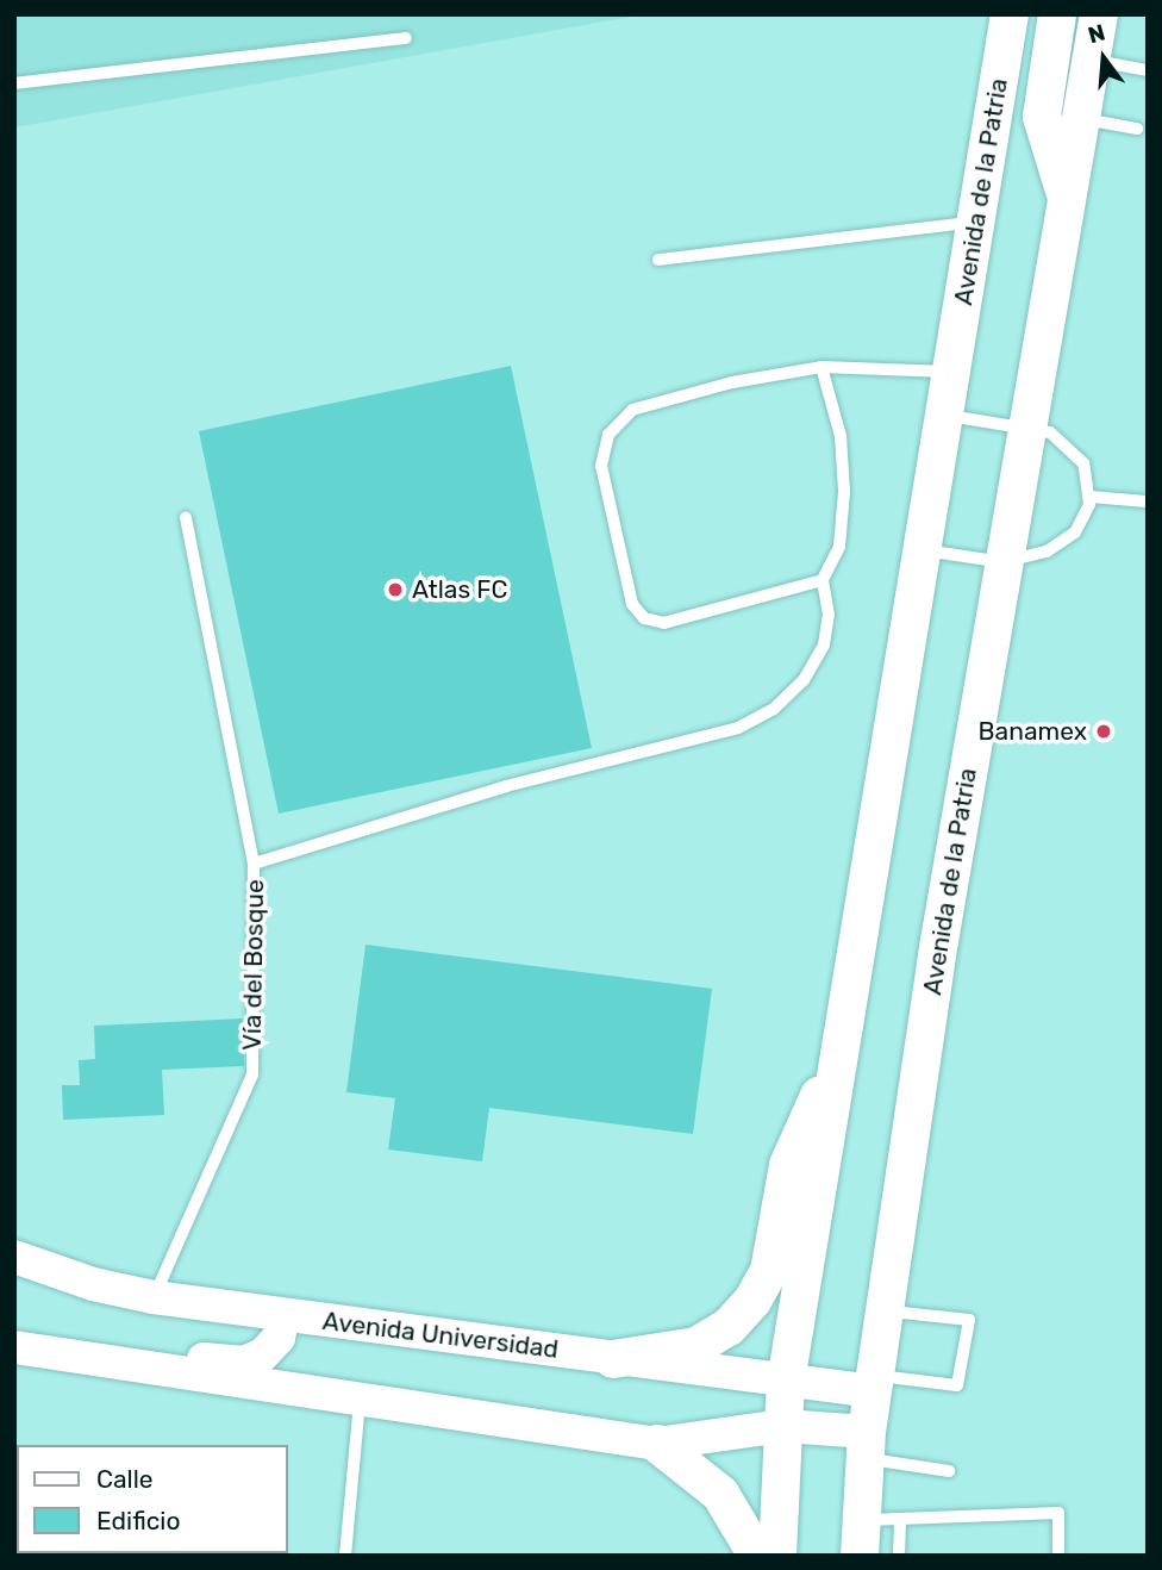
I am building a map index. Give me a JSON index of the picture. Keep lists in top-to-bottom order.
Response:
{
  "streets": {
    "main road": ["Avenida de la Patria", "Avenida Universidad"],
    "lane": ["Vía del Bosque"]
  },
  "crossings": [
    ["Avenida de la Patria", "Avenida Universidad"],
    ["Vía del Bosque", "Avenida Universidad"]
  ],
  "places": ["Atlas FC", "Banamex"],
  "legend": ["Calle", "Edificio"],
  "north": "top"
}
